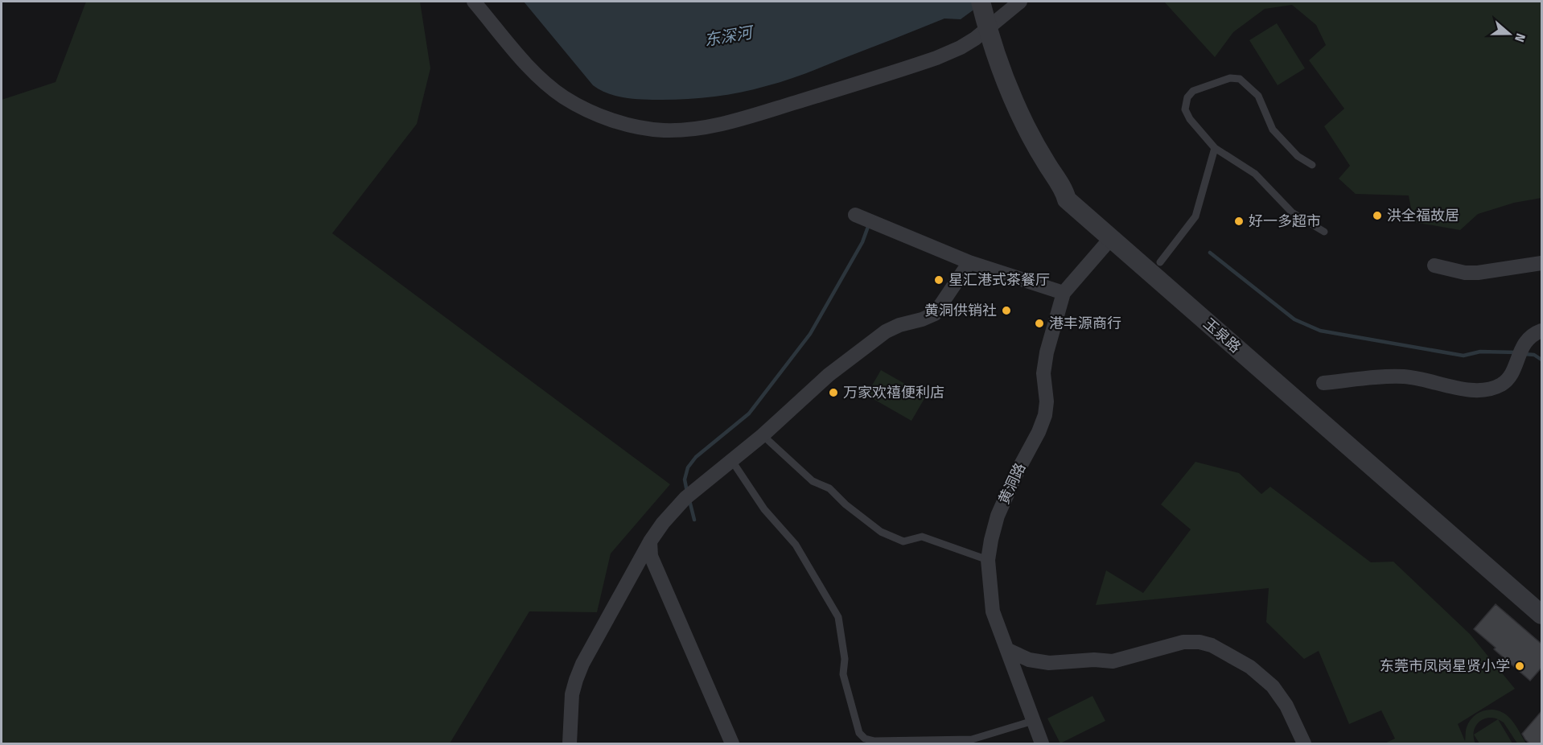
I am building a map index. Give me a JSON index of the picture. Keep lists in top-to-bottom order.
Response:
{
  "streets": {
    "street": ["玉泉路", "黄洞路"]
  },
  "crossings": [
    ["玉泉路", "黄洞路"]
  ],
  "water": ["东深河"],
  "places": [
    "洪全福故居",
    "好一多超市",
    "星汇港式茶餐厅",
    "黄洞供销社",
    "港丰源商行",
    "万家欢禧便利店",
    "东莞市凤岗星贤小学"
  ],
  "north": "right"
}
